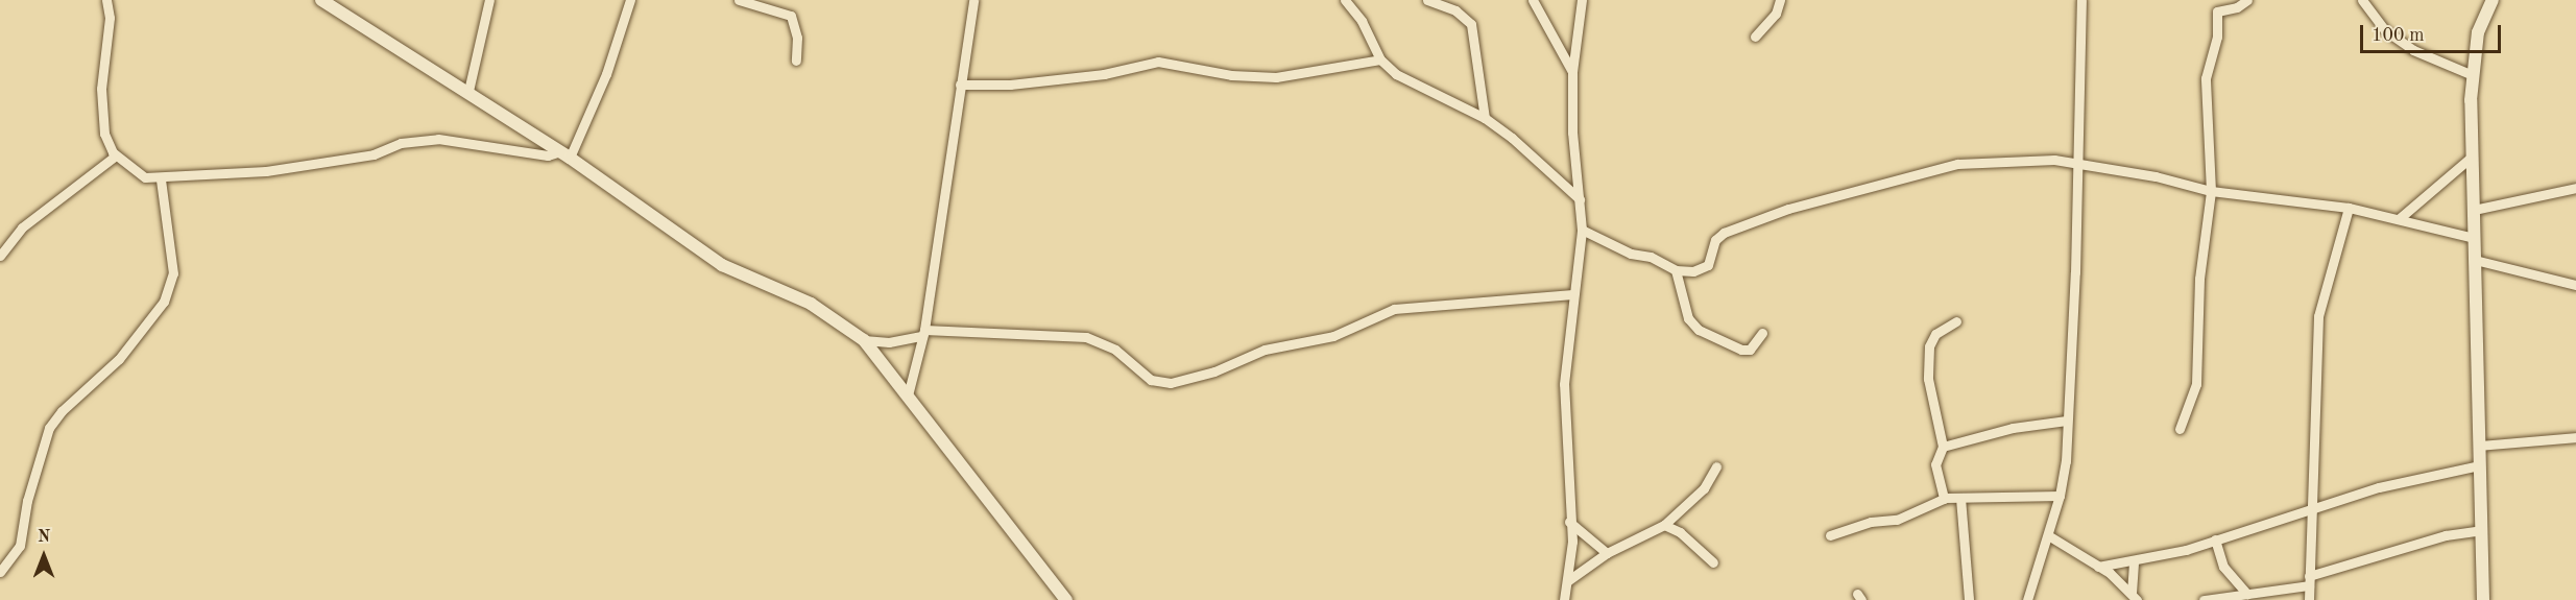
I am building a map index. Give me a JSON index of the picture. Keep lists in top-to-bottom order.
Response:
{
  "scale_bar": "100 m",
  "north": "top"
}
